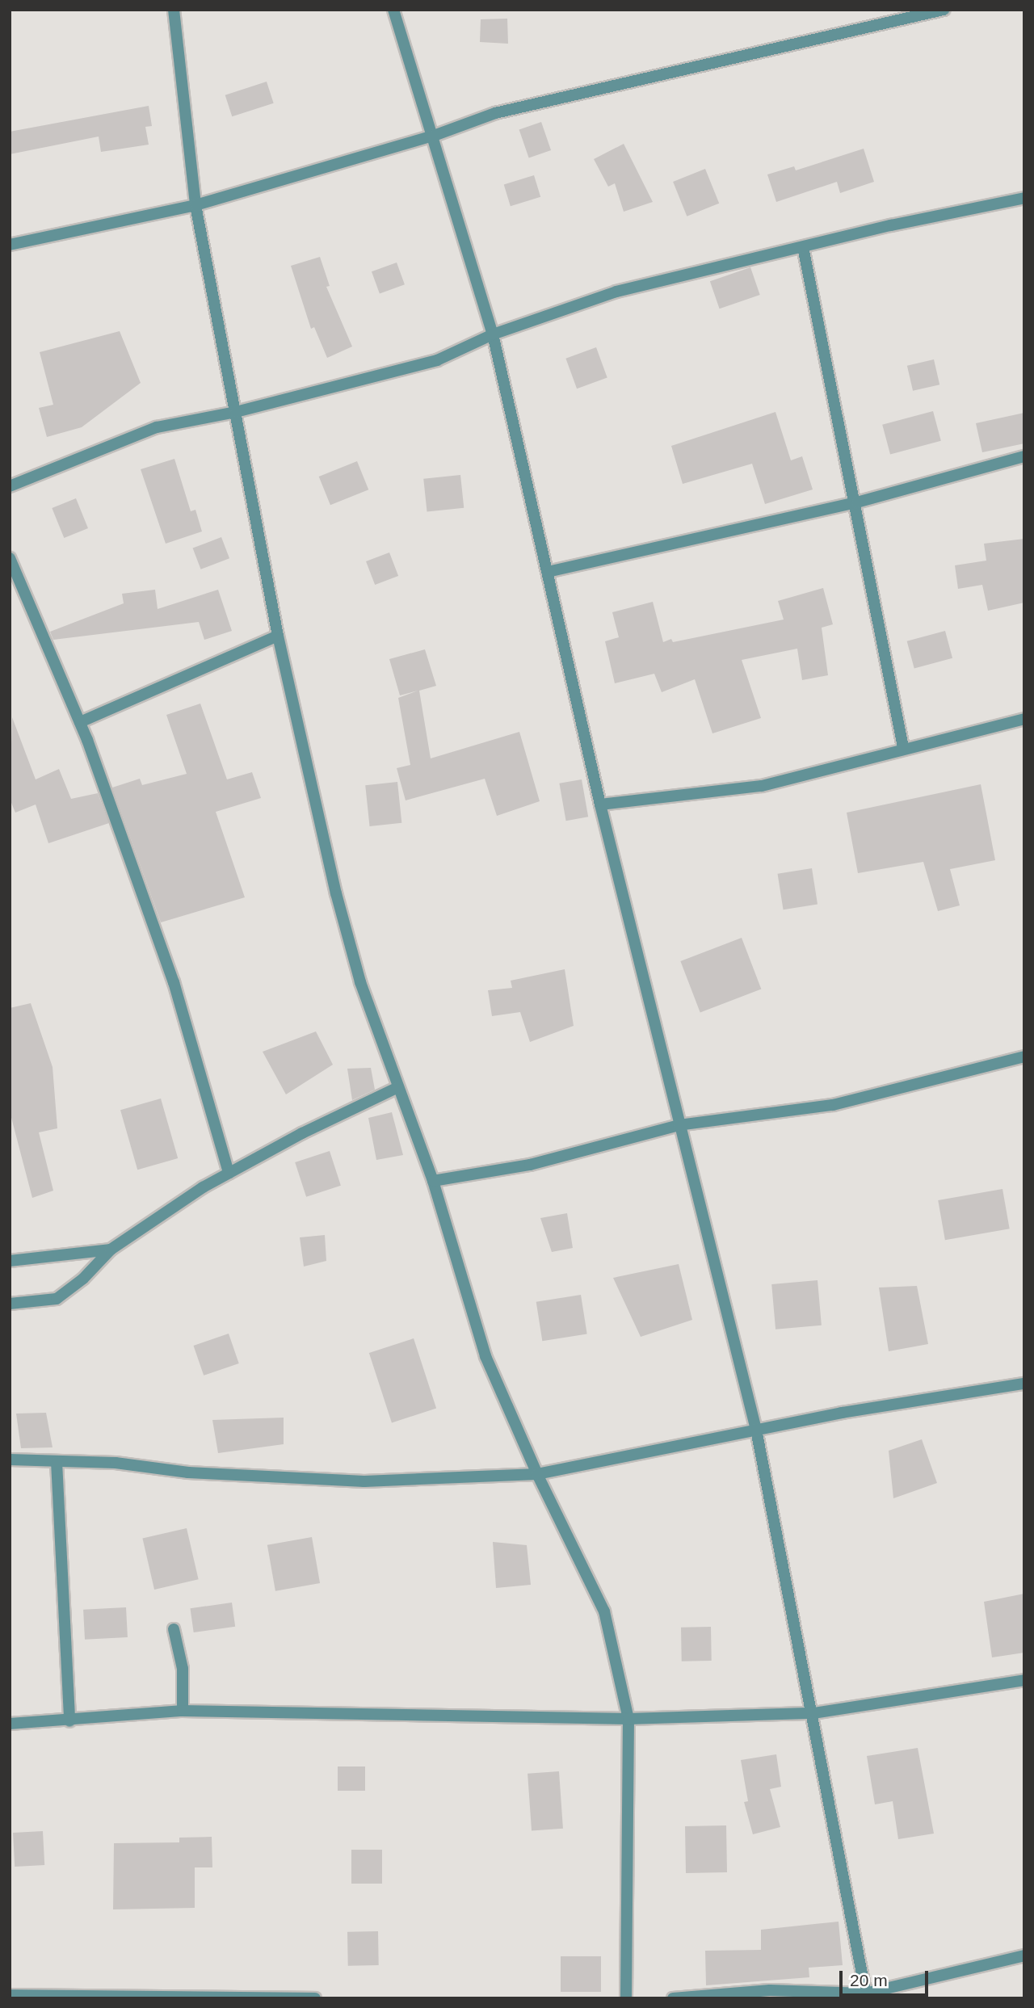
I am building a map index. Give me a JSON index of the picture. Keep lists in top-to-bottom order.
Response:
{
  "scale_bar": "20 m"
}
